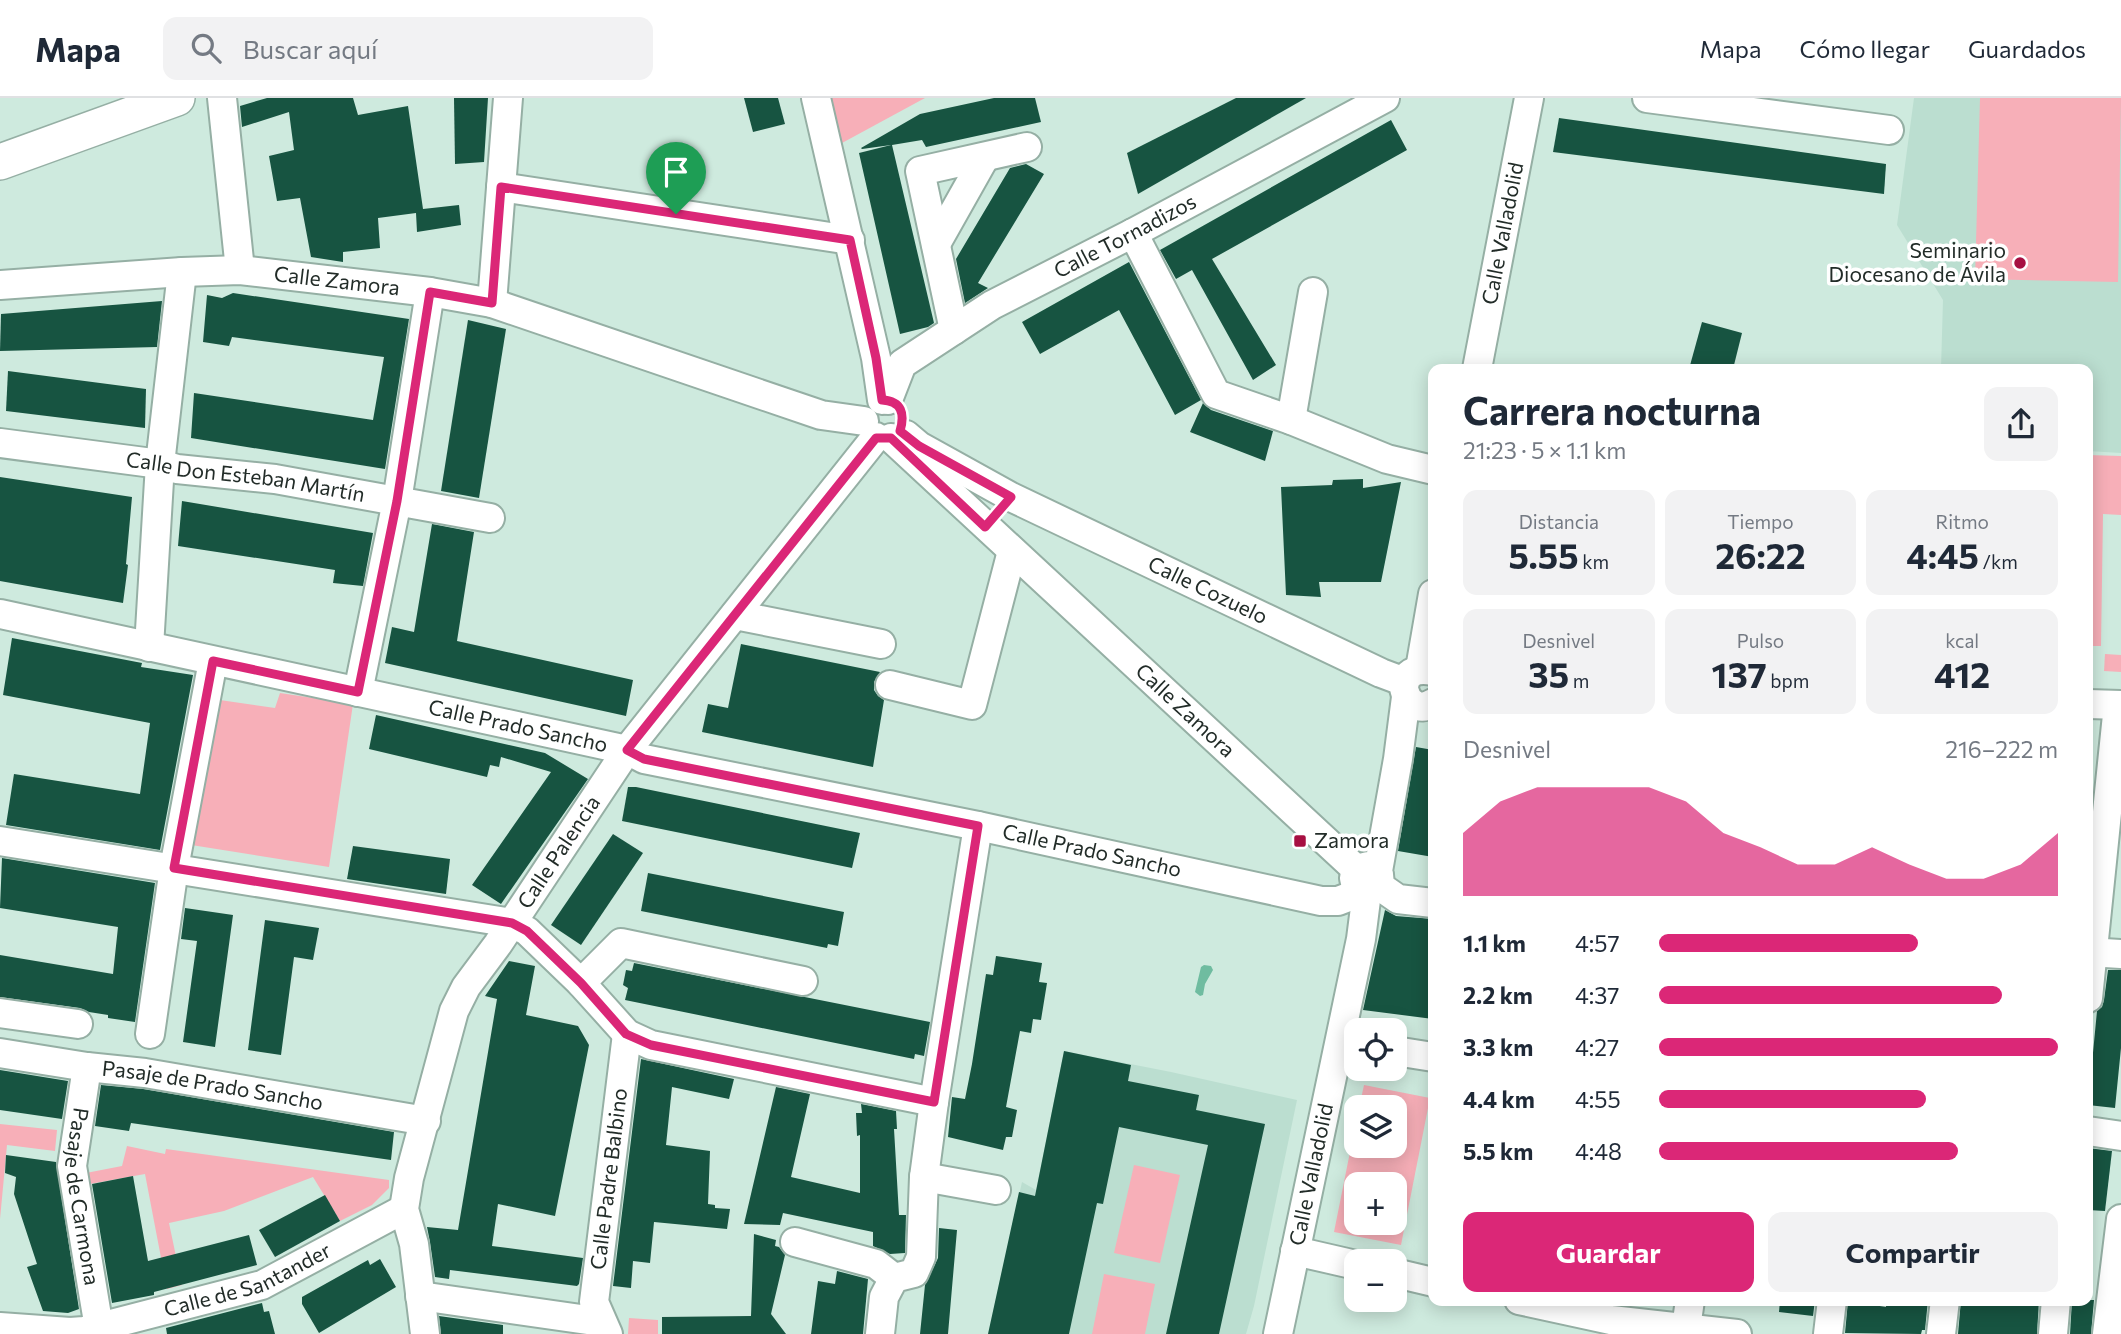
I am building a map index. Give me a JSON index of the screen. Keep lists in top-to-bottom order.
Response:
{
  "streets": {
    "street": [
      "Calle Valladolid",
      "Calle Tornadizos",
      "Calle Zamora",
      "Calle Don Esteban Martín",
      "Calle Cozuelo",
      "Calle Prado Sancho",
      "Calle Palencia",
      "Pasaje de Prado Sancho",
      "Calle Padre Balbino",
      "Pasaje de Carmona",
      "Calle de Santander"
    ]
  },
  "crossings": [
    ["Calle Valladolid", "Calle Zamora"],
    ["Calle Valladolid", "Calle Cozuelo"],
    ["Calle Valladolid", "Calle Prado Sancho"],
    ["Calle Tornadizos", "Calle Zamora"],
    ["Calle Tornadizos", "Calle Cozuelo"],
    ["Calle Tornadizos", "Calle Palencia"],
    ["Calle Zamora", "Calle Cozuelo"],
    ["Calle Zamora", "Calle Prado Sancho"],
    ["Calle Zamora", "Calle Palencia"],
    ["Calle Cozuelo", "Calle Palencia"],
    ["Calle Prado Sancho", "Calle Palencia"],
    ["Calle Palencia", "Pasaje de Prado Sancho"],
    ["Calle Palencia", "Calle de Santander"],
    ["Pasaje de Prado Sancho", "Pasaje de Carmona"],
    ["Pasaje de Carmona", "Calle de Santander"]
  ],
  "places": {
    "other": ["Seminario Diocesano de Ávila"],
    "transit": ["Zamora"]
  },
  "page": {
    "header": "Mapa",
    "search": "Buscar aquí",
    "nav": ["Mapa", "Cómo llegar", "Guardados"],
    "heading": ["Carrera nocturna", "21:23 · 5 × 1.1 km"],
    "stats": [
      ["Distancia", "5.55 km"],
      ["Tiempo", "26:22"],
      ["Ritmo", "4:45 /km"],
      ["Desnivel", "35 m"],
      ["Pulso", "137 bpm"],
      ["kcal", "412"]
    ],
    "chart": ["Desnivel", "216–222 m"],
    "list": [
      {
        "name": "1.1 km",
        "note": "4:57"
      },
      {
        "name": "2.2 km",
        "note": "4:37"
      },
      {
        "name": "3.3 km",
        "note": "4:27"
      },
      {
        "name": "4.4 km",
        "note": "4:55"
      },
      {
        "name": "5.5 km",
        "note": "4:48"
      }
    ],
    "map_buttons": ["+", "−"],
    "buttons": ["Guardar", "Compartir"]
  }
}
